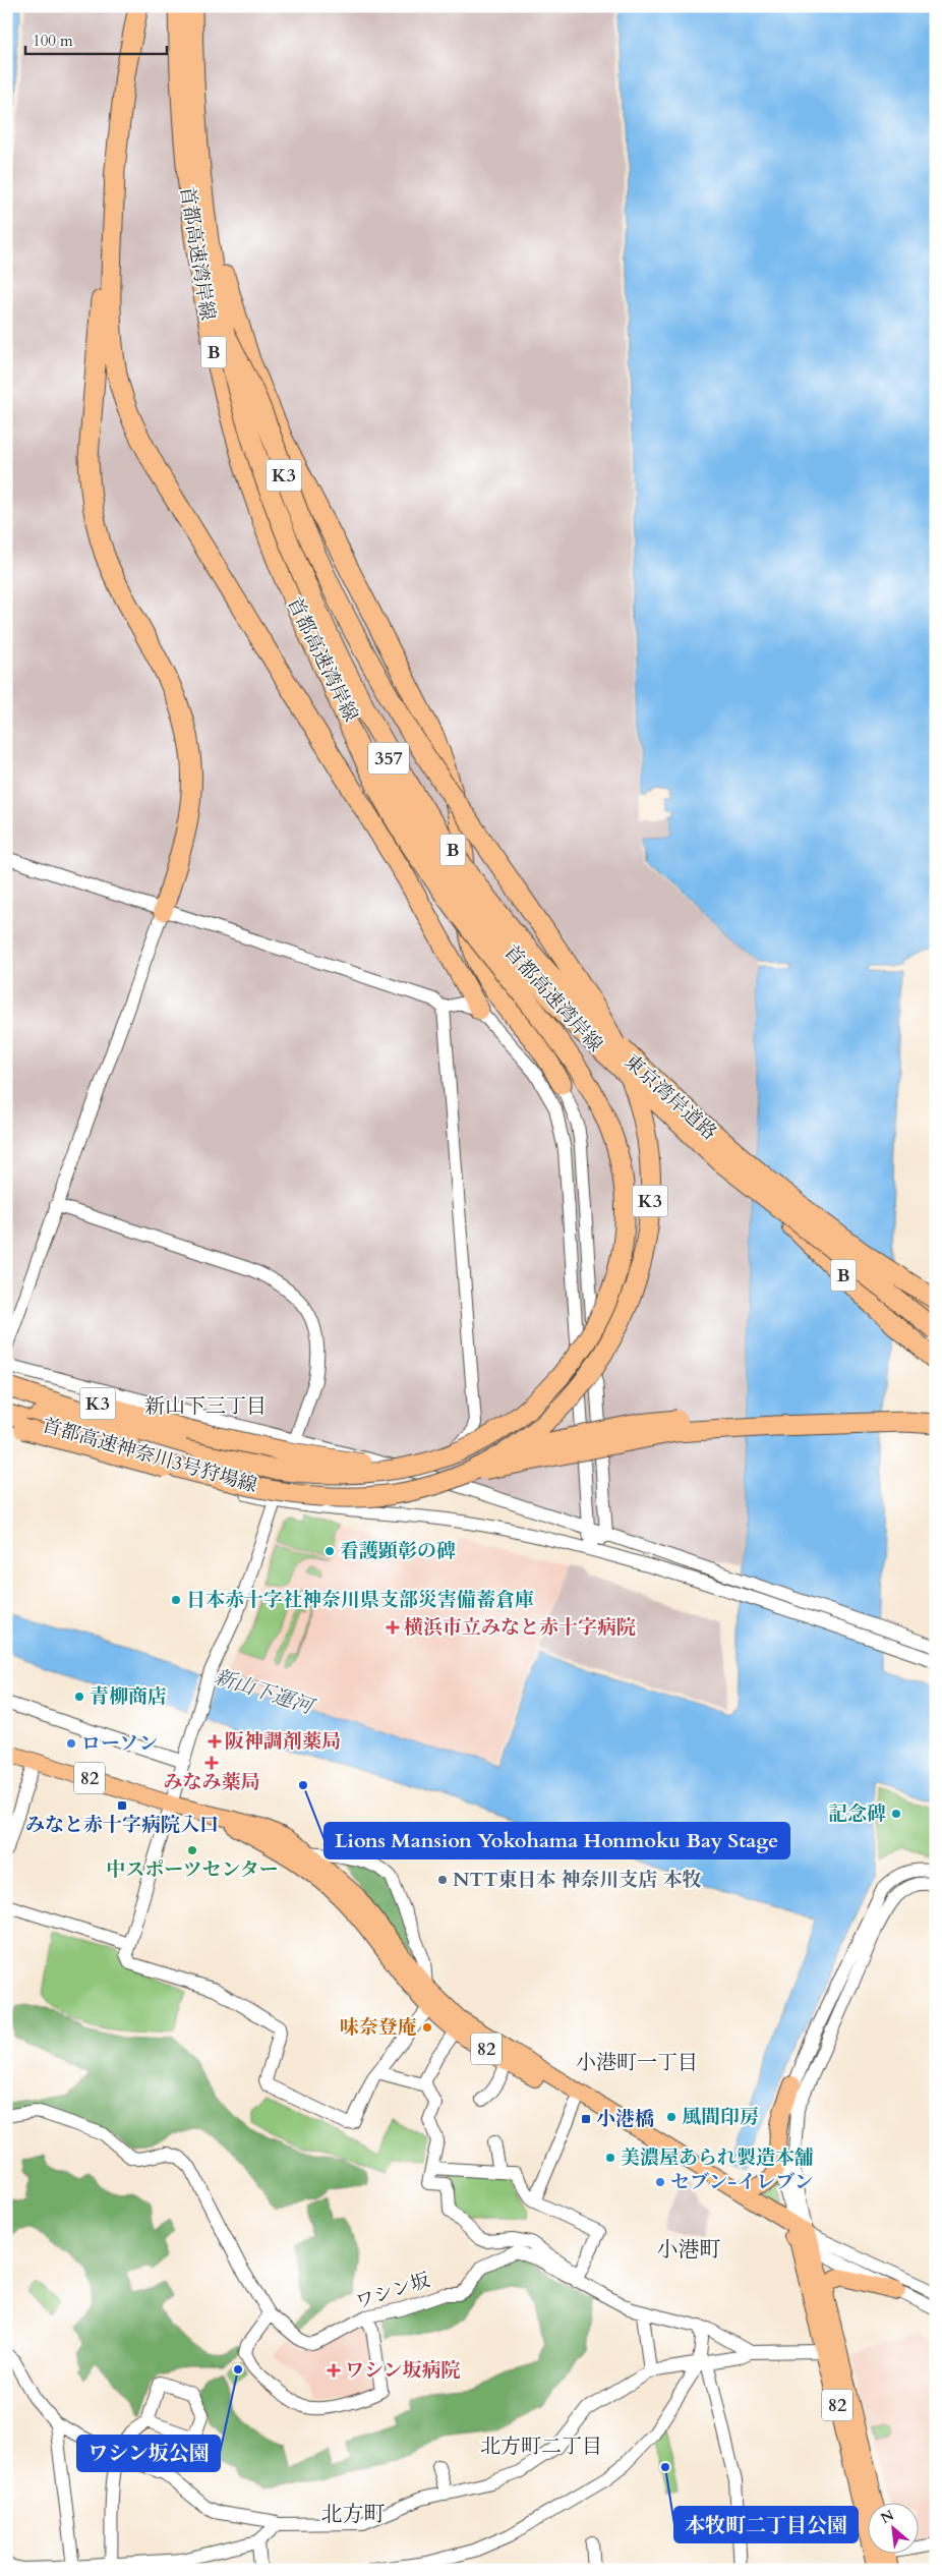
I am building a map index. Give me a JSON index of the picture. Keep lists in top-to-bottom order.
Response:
{
  "streets": {
    "highway": [
      "首都高速湾岸線",
      "B",
      "K3",
      "357",
      "東京湾岸道路",
      "首都高速神奈川3号狩場線"
    ],
    "main road": ["82"],
    "street": ["ワシン坂"]
  },
  "crossings": [
    ["首都高速湾岸線", "B"],
    ["首都高速湾岸線", "東京湾岸道路"],
    ["首都高速湾岸線", "首都高速神奈川3号狩場線"],
    ["K3", "首都高速神奈川3号狩場線"]
  ],
  "districts": [
    "新山下三丁目",
    "小港町一丁目",
    "小港町",
    "北方町二丁目",
    "北方町"
  ],
  "water": ["新山下運河"],
  "places": {
    "other": [
      "看護顕彰の碑",
      "日本赤十字社神奈川県支部災害備蓄倉庫",
      "青柳商店",
      "ローソン",
      "Lions Mansion Yokohama Honmoku Bay Stage",
      "記念碑",
      "中スポーツセンター",
      "NTT東日本 神奈川支店 本牧",
      "味奈登庵",
      "風間印房",
      "美濃屋あられ製造本舗",
      "セブン-イレブン",
      "ワシン坂公園",
      "本牧町二丁目公園"
    ],
    "health": [
      "横浜市立みなと赤十字病院",
      "阪神調剤薬局",
      "みなみ薬局",
      "ワシン坂病院"
    ],
    "transit": ["みなと赤十字病院入口", "小港橋"]
  },
  "scale_bar": "100 m",
  "north": "top left"
}
